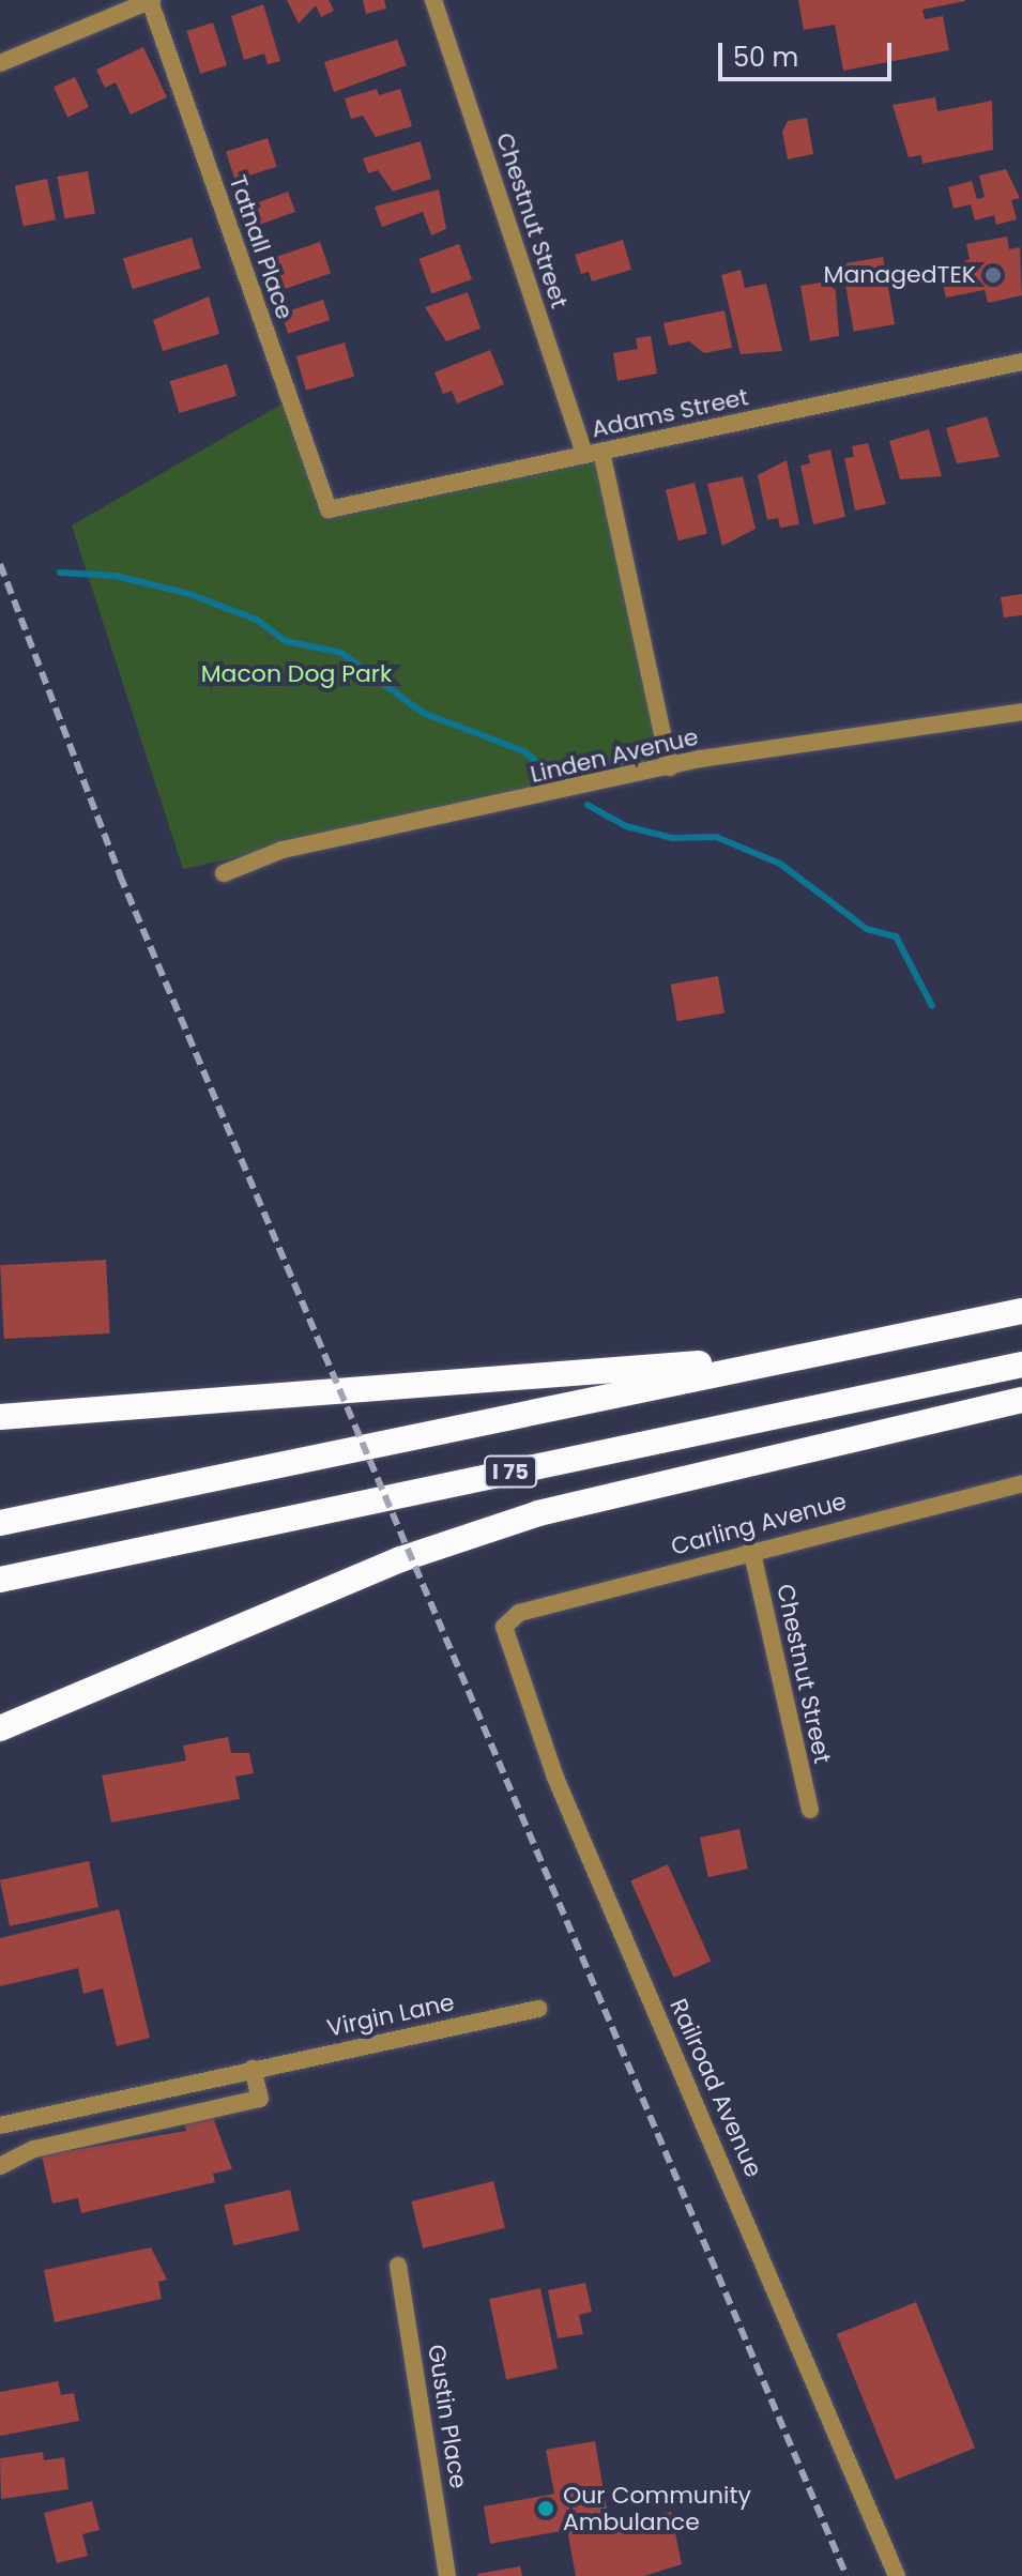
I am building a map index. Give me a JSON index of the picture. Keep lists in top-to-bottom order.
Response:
{
  "streets": {
    "highway": ["I 75"],
    "street": [
      "Chestnut Street",
      "Tatnall Place",
      "Adams Street",
      "Linden Avenue",
      "Carling Avenue",
      "Virgin Lane",
      "Railroad Avenue",
      "Gustin Place"
    ]
  },
  "crossings": [
    ["Chestnut Street", "Adams Street"],
    ["Chestnut Street", "Linden Avenue"],
    ["Chestnut Street", "Carling Avenue"],
    ["Tatnall Place", "Adams Street"],
    ["Carling Avenue", "Railroad Avenue"]
  ],
  "parks": ["Macon Dog Park"],
  "places": ["ManagedTEK", "Our Community Ambulance"],
  "scale_bar": "50 m"
}
